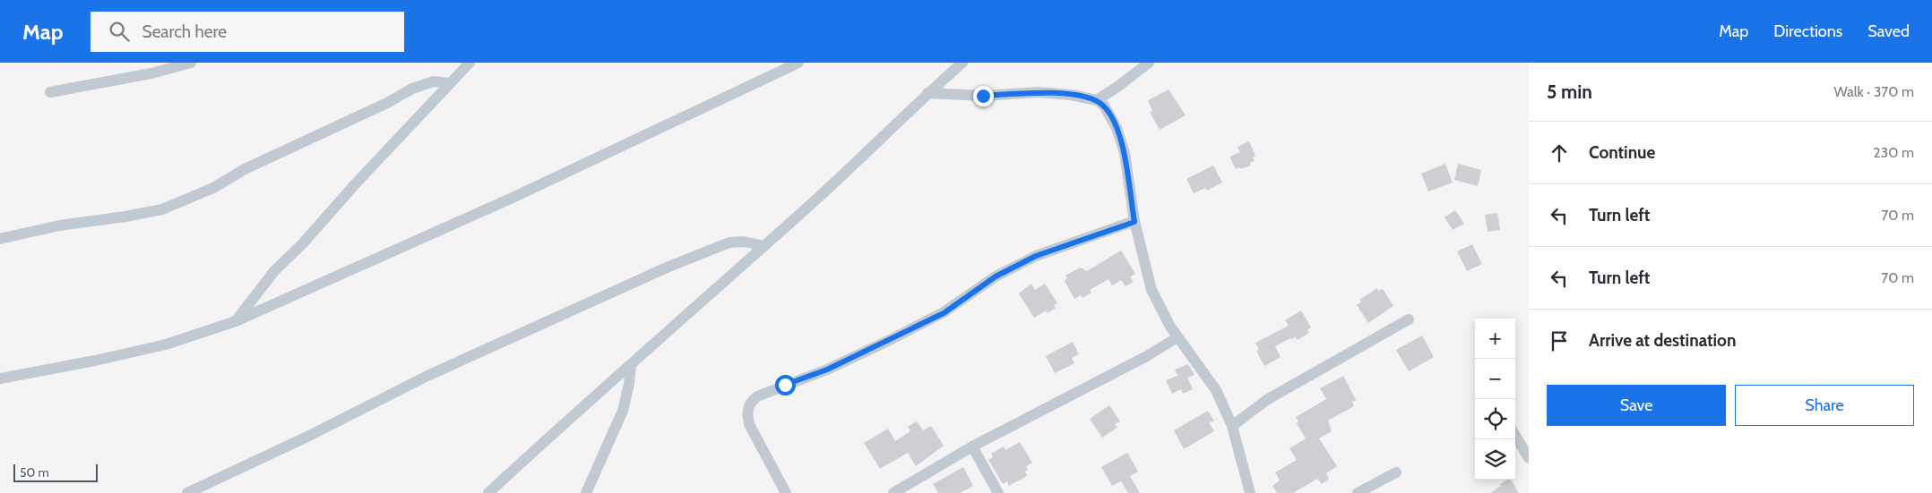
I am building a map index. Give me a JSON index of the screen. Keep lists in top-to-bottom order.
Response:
{
  "scale_bar": "50 m",
  "page": {
    "header": "Map",
    "search": "Search here",
    "nav": ["Map", "Directions", "Saved"],
    "heading": ["5 min", "Walk · 370 m"],
    "list": [
      ["Continue", "230 m"],
      ["Turn left", "70 m"],
      ["Turn left", "70 m"],
      "Arrive at destination"
    ],
    "map_buttons": ["+", "−"],
    "buttons": ["Save", "Share"],
    "scale": "50 m"
  }
}
